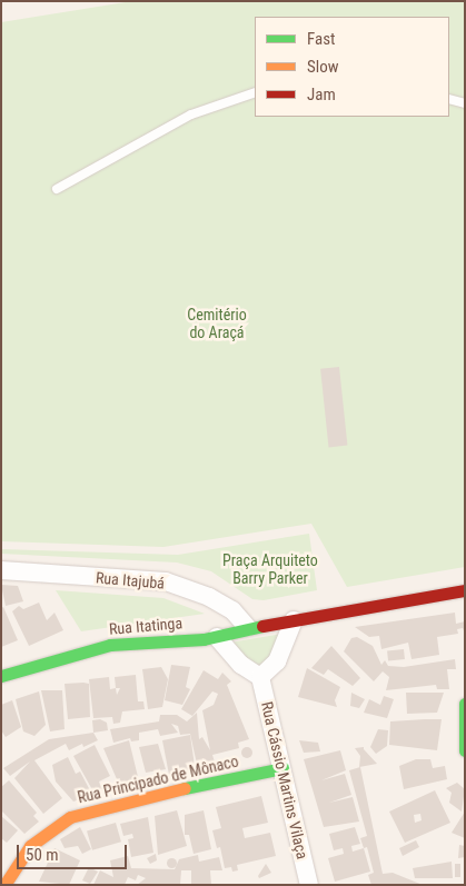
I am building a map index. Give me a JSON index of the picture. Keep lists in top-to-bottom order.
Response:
{
  "streets": {
    "street": [
      "Rua Itajubá",
      "Rua Itatinga",
      "Rua Principado de Mônaco",
      "Rua Cássio Martins Vilaça"
    ]
  },
  "crossings": [
    ["Rua Itajubá", "Rua Itatinga"],
    ["Rua Principado de Mônaco", "Rua Cássio Martins Vilaça"]
  ],
  "parks": ["Cemitério do Araçá", "Praça Arquiteto Barry Parker"],
  "legend": ["Fast", "Slow", "Jam"],
  "scale_bar": "50 m"
}
